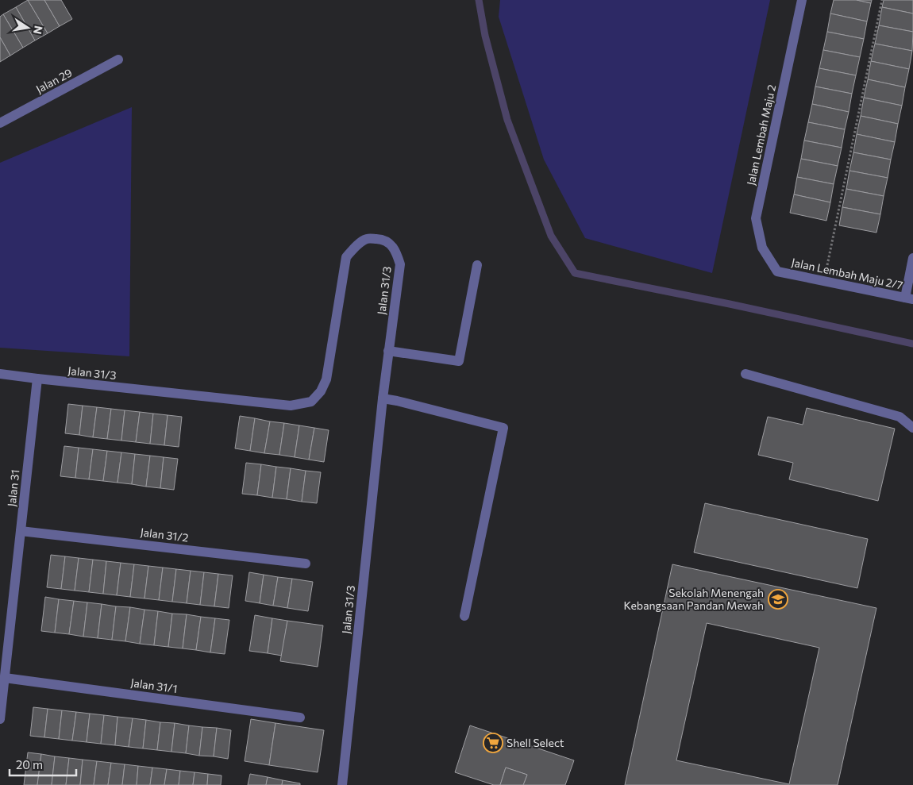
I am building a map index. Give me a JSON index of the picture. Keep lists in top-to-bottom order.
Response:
{
  "streets": {
    "street": [
      "Jalan 29",
      "Jalan Lembah Maju 2",
      "Jalan Lembah Maju 2/7",
      "Jalan 31/3",
      "Jalan 31",
      "Jalan 31/2",
      "Jalan 31/1"
    ]
  },
  "crossings": [
    ["Jalan Lembah Maju 2", "Jalan Lembah Maju 2/7"],
    ["Jalan 31/3", "Jalan 31"],
    ["Jalan 31", "Jalan 31/2"],
    ["Jalan 31", "Jalan 31/1"]
  ],
  "places": {
    "school or university": ["Sekolah Menengah Kebangsaan Pandan Mewah"],
    "supermarket": ["Shell Select"]
  },
  "scale_bar": "20 m",
  "north": "right"
}
